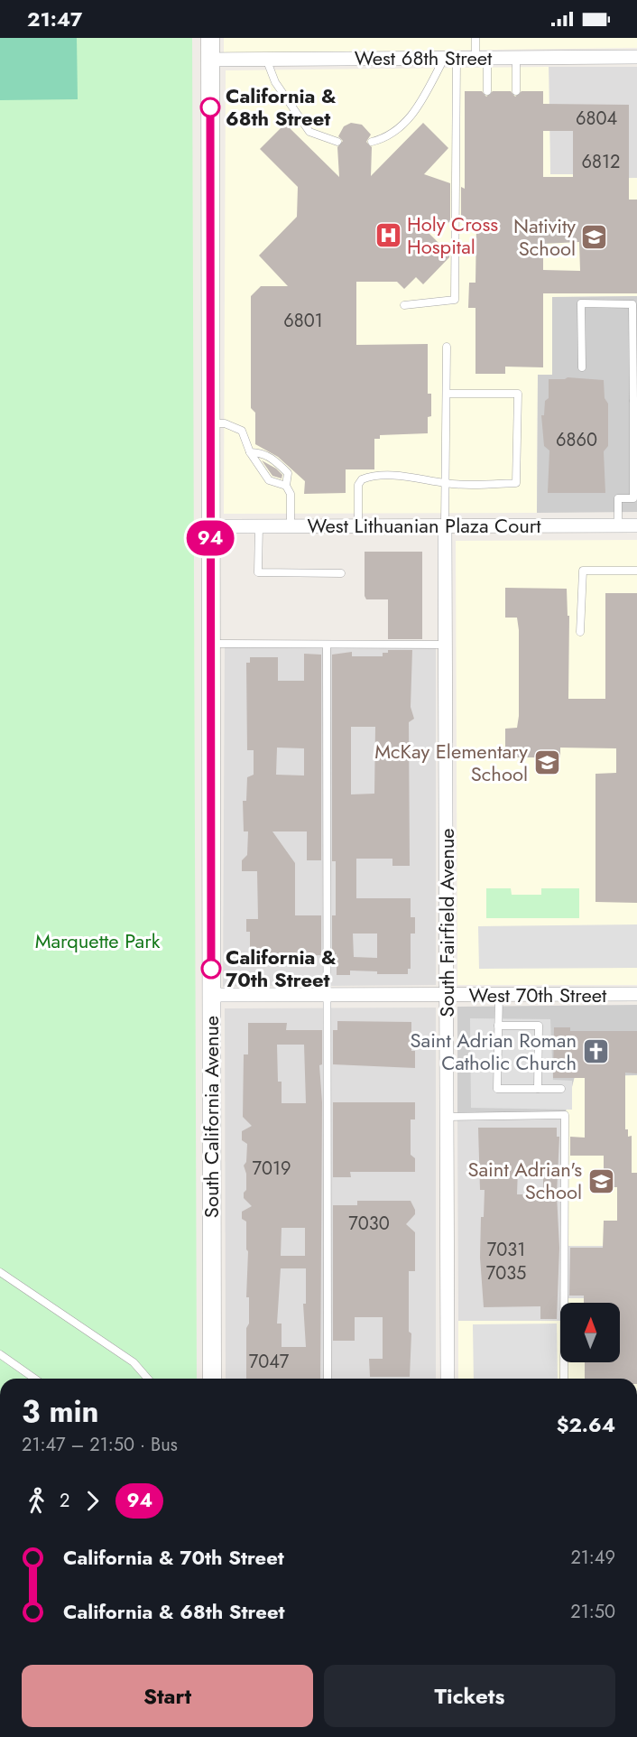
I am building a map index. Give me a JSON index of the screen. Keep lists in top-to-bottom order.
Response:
{
  "streets": {
    "street": [
      "West 68th Street",
      "West Lithuanian Plaza Court",
      "South Fairfield Avenue",
      "West 70th Street",
      "South California Avenue"
    ]
  },
  "crossings": [
    ["West 68th Street", "South California Avenue"],
    ["West Lithuanian Plaza Court", "South Fairfield Avenue"],
    ["West Lithuanian Plaza Court", "South California Avenue"],
    ["South Fairfield Avenue", "West 70th Street"],
    ["West 70th Street", "South California Avenue"]
  ],
  "parks": ["Marquette Park"],
  "places": {
    "other": ["California & 68th Street", "California & 70th Street"],
    "hospital": ["Holy Cross Hospital"],
    "school or university": ["Nativity School", "McKay Elementary School", "Saint Adrian's School"],
    "church": ["Saint Adrian Roman Catholic Church"]
  },
  "lines": ["bus line 94"],
  "house_numbers": [
    "6804",
    "6812",
    "6801",
    "6860",
    "7019",
    "7030",
    "7031",
    "7035",
    "7047"
  ],
  "north": "top",
  "page": {
    "status": "21:47",
    "on_map": "94",
    "heading": ["3 min", "21:47 – 21:50 · Bus", "$2.64"],
    "legs": ["2", "94"],
    "list": [
      {
        "name": "California & 70th Street",
        "value": "21:49"
      },
      {
        "name": "California & 68th Street",
        "value": "21:50"
      }
    ],
    "buttons": ["Start", "Tickets"]
  }
}
